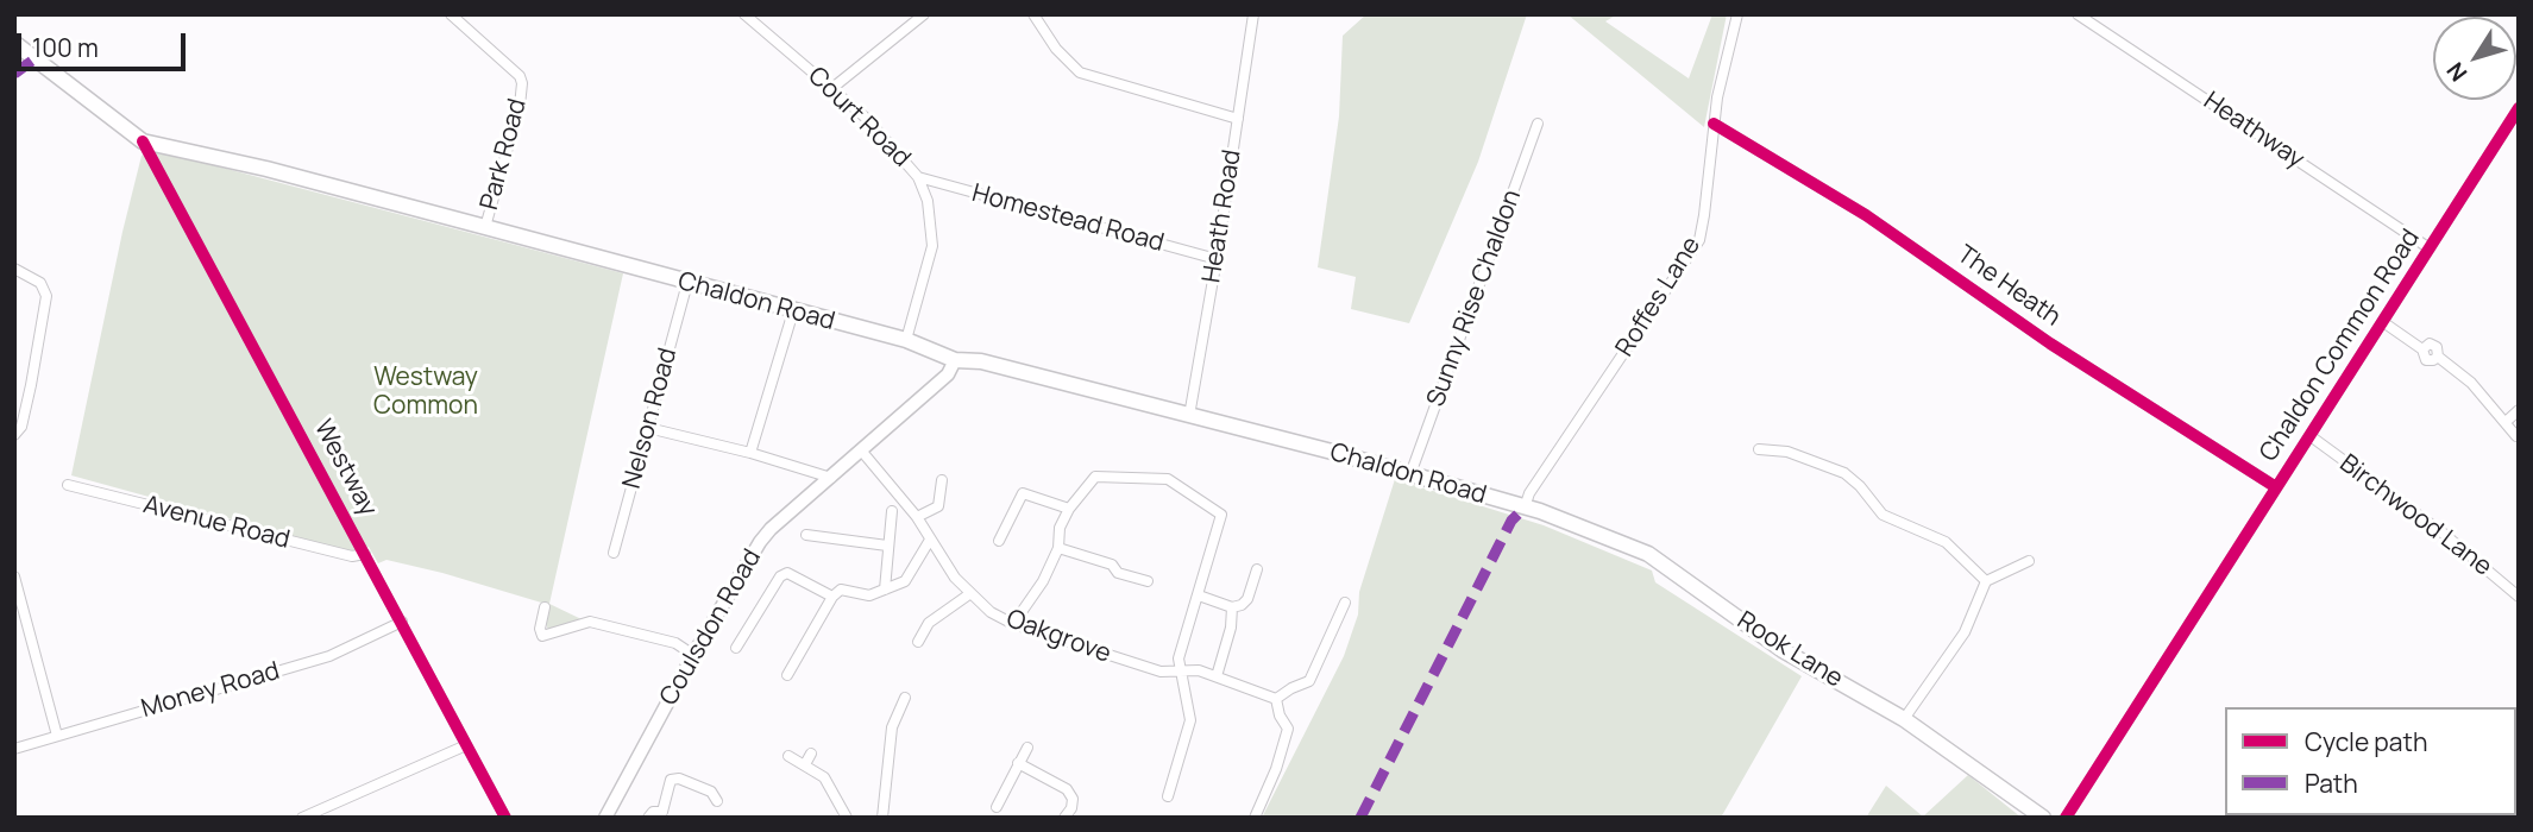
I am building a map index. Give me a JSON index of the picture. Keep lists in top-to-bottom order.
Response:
{
  "streets": {
    "main road": ["Chaldon Road", "Rook Lane"],
    "street": [
      "Court Road",
      "Heathway",
      "Park Road",
      "Heath Road",
      "Homestead Road",
      "The Heath",
      "Roffes Lane",
      "Sunny Rise Chaldon",
      "Chaldon Common Road",
      "Nelson Road",
      "Westway",
      "Birchwood Lane",
      "Avenue Road",
      "Coulsdon Road",
      "Oakgrove",
      "Money Road"
    ]
  },
  "crossings": [
    ["Court Road", "Homestead Road"],
    ["Court Road", "Chaldon Road"],
    ["Heathway", "Chaldon Common Road"],
    ["Park Road", "Chaldon Road"],
    ["Heath Road", "Homestead Road"],
    ["Heath Road", "Chaldon Road"],
    ["The Heath", "Roffes Lane"],
    ["The Heath", "Chaldon Common Road"],
    ["Roffes Lane", "Chaldon Road"],
    ["Roffes Lane", "Rook Lane"],
    ["Sunny Rise Chaldon", "Chaldon Road"],
    ["Chaldon Road", "Nelson Road"],
    ["Chaldon Road", "Westway"],
    ["Chaldon Road", "Coulsdon Road"],
    ["Chaldon Road", "Rook Lane"],
    ["Chaldon Common Road", "Birchwood Lane"],
    ["Westway", "Avenue Road"],
    ["Westway", "Money Road"],
    ["Coulsdon Road", "Oakgrove"]
  ],
  "parks": ["Westway Common"],
  "legend": ["Cycle path", "Path"],
  "scale_bar": "100 m",
  "north": "bottom left"
}
